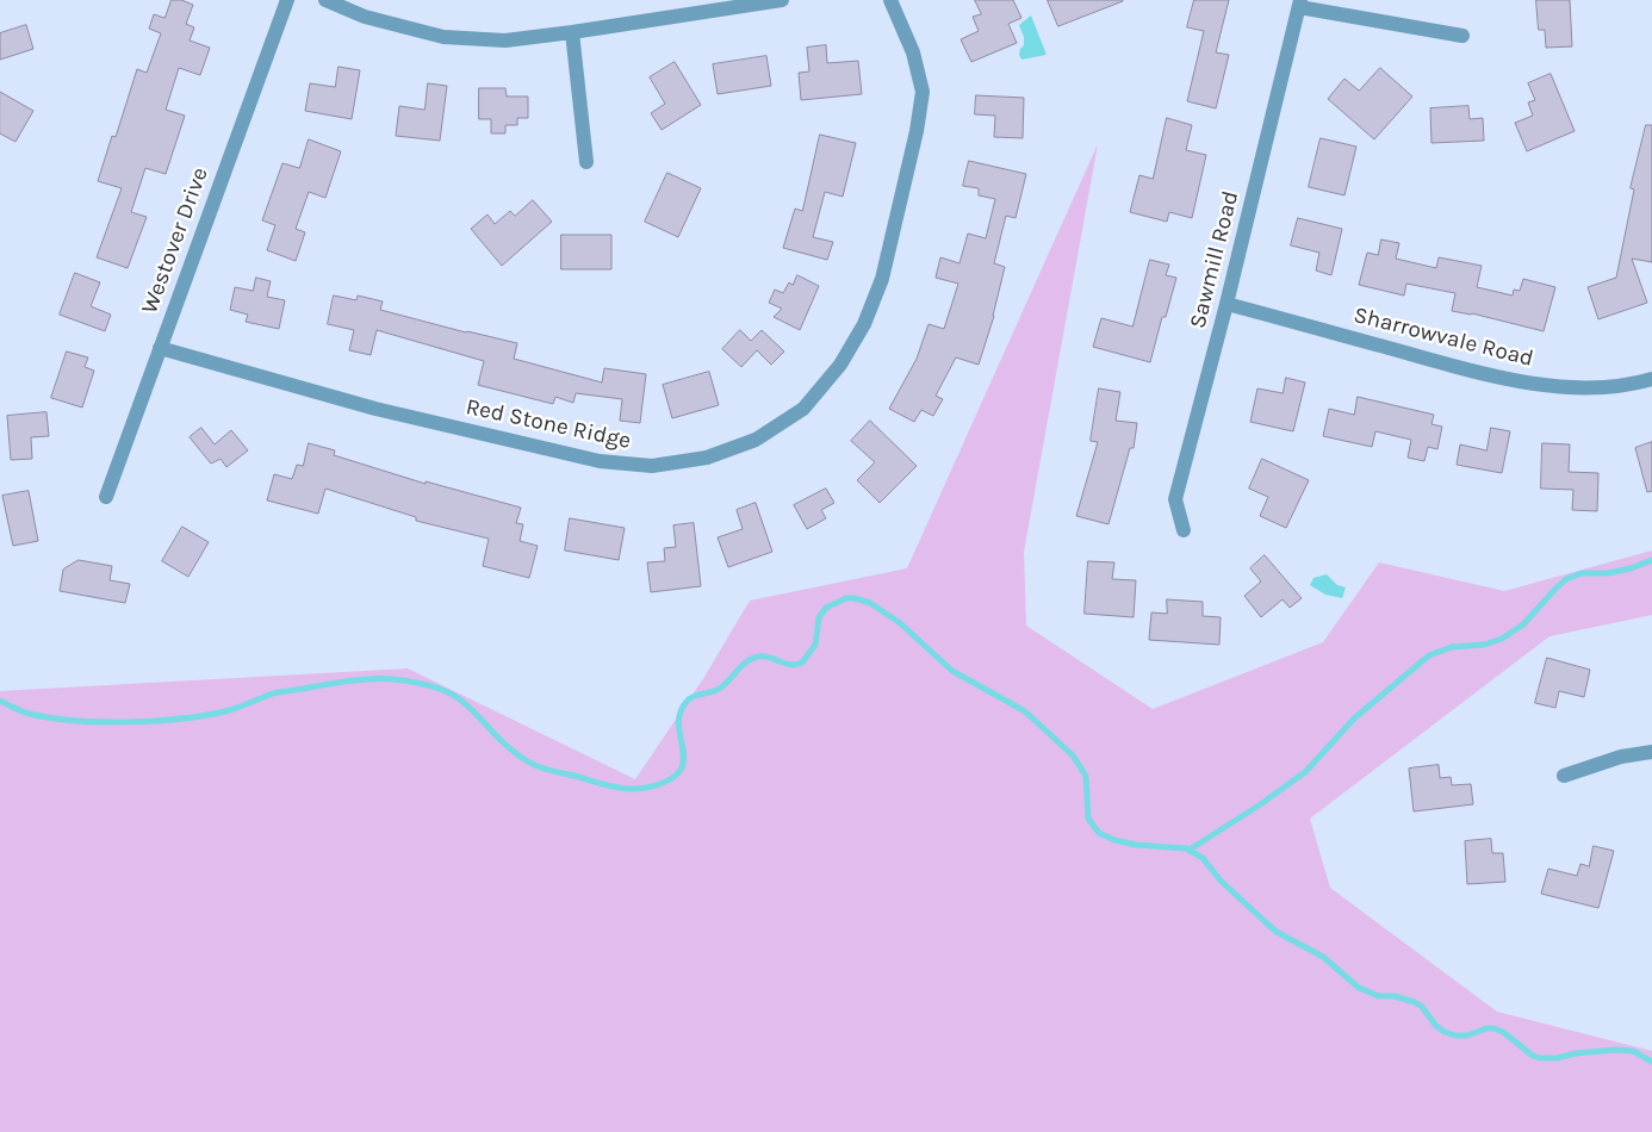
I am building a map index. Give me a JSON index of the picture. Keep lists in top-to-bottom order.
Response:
{
  "streets": {
    "street": [
      "Westover Drive",
      "Sawmill Road",
      "Sharrowvale Road",
      "Red Stone Ridge"
    ]
  },
  "crossings": [
    ["Westover Drive", "Red Stone Ridge"],
    ["Sawmill Road", "Sharrowvale Road"]
  ]
}
